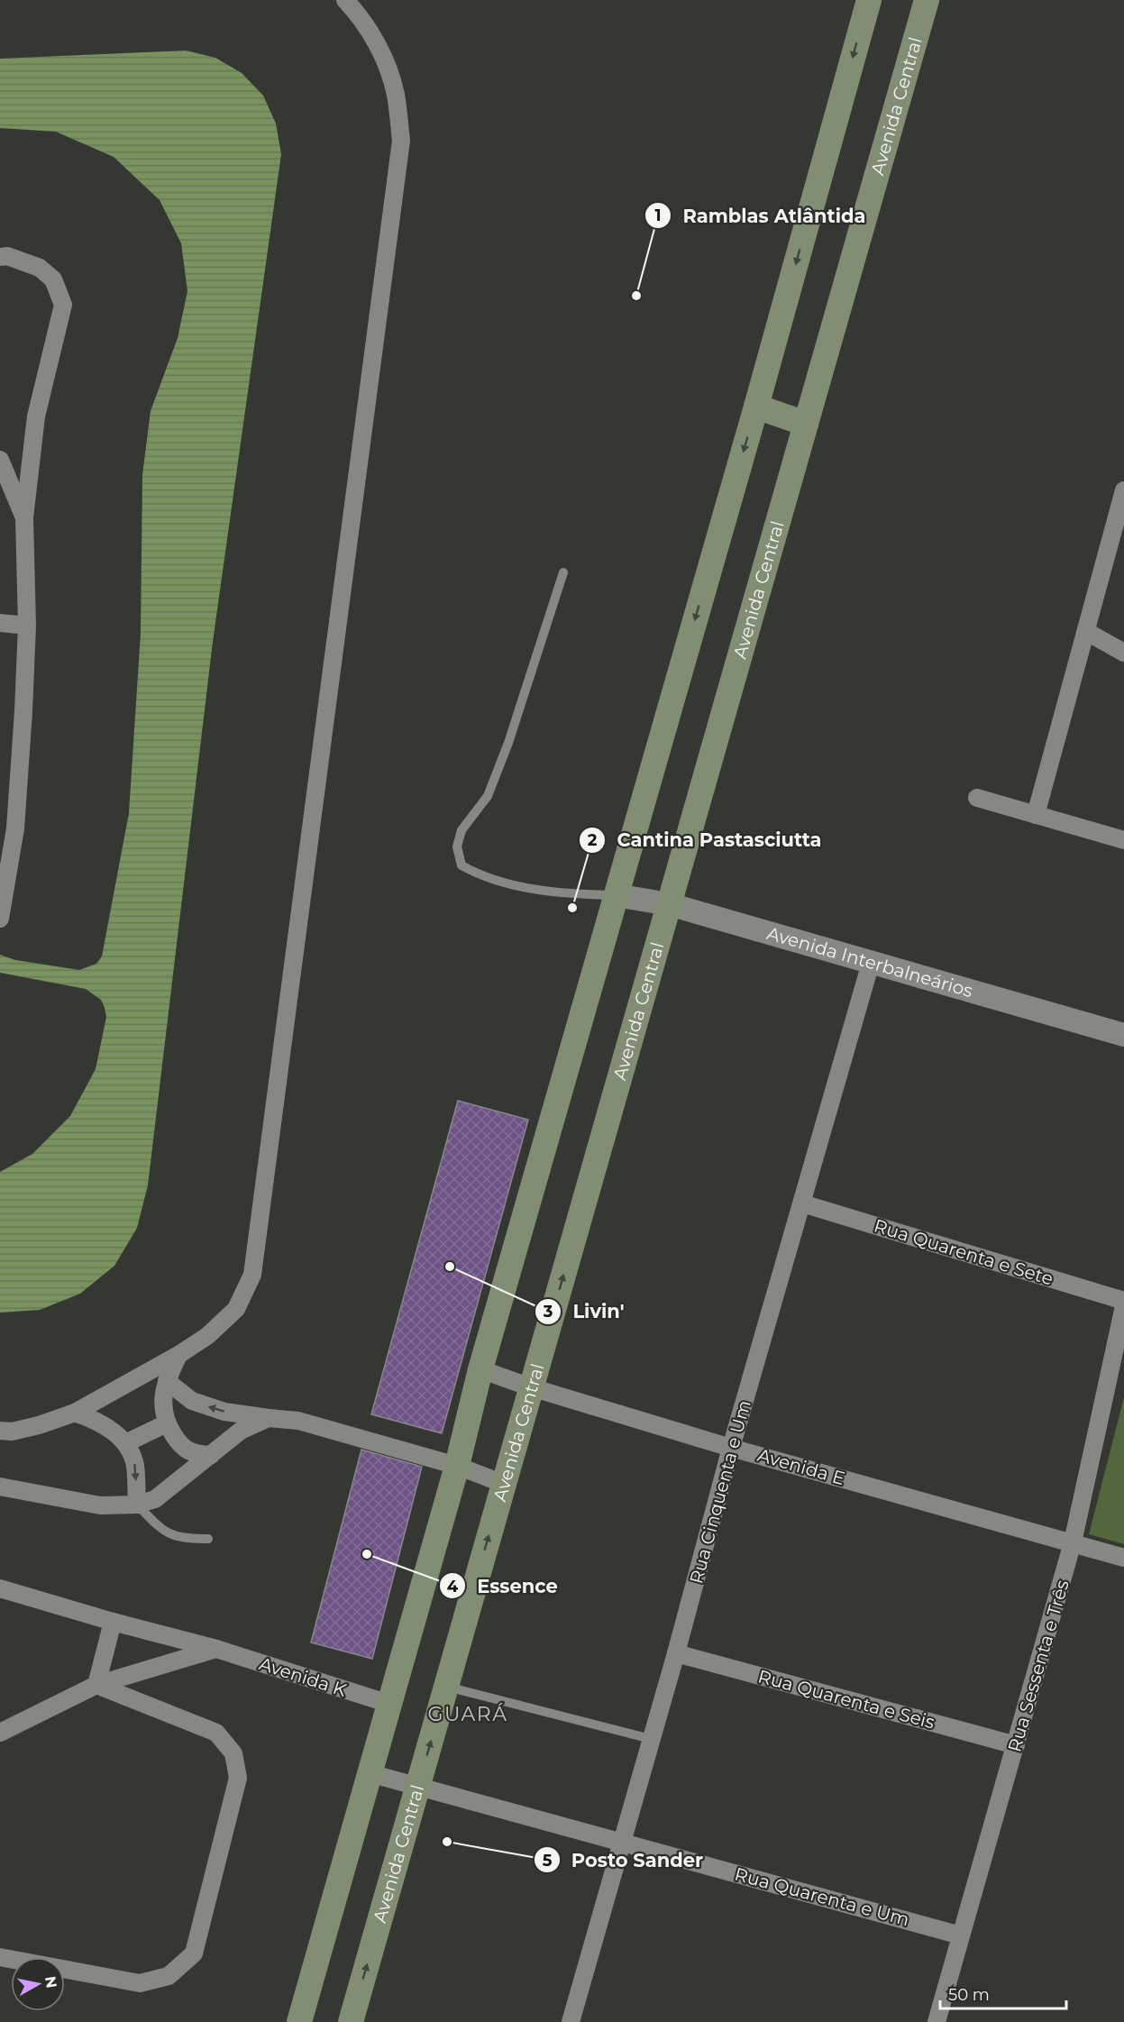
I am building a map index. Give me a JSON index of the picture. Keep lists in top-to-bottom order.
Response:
{
  "streets": {
    "main road": ["Avenida Central"],
    "street": [
      "Avenida Interbalneários",
      "Rua Quarenta e Sete",
      "Avenida E",
      "Rua Cinquenta e Um",
      "Rua Sessenta e Três",
      "Avenida K",
      "Rua Quarenta e Seis",
      "Rua Quarenta e Um"
    ]
  },
  "crossings": [
    ["Avenida Central", "Avenida Interbalneários"],
    ["Avenida Central", "Avenida E"],
    ["Avenida Central", "Rua Quarenta e Um"],
    ["Avenida Interbalneários", "Rua Cinquenta e Um"],
    ["Rua Quarenta e Sete", "Rua Cinquenta e Um"],
    ["Avenida E", "Rua Cinquenta e Um"],
    ["Avenida E", "Rua Sessenta e Três"],
    ["Rua Cinquenta e Um", "Rua Quarenta e Seis"],
    ["Rua Cinquenta e Um", "Rua Quarenta e Um"],
    ["Rua Sessenta e Três", "Rua Quarenta e Seis"],
    ["Rua Sessenta e Três", "Rua Quarenta e Um"]
  ],
  "districts": ["GUARÁ"],
  "places": [
    "Ramblas Atlântida",
    "Cantina Pastasciutta",
    "Livin'",
    "Essence",
    "Posto Sander"
  ],
  "scale_bar": "50 m",
  "north": "right"
}
